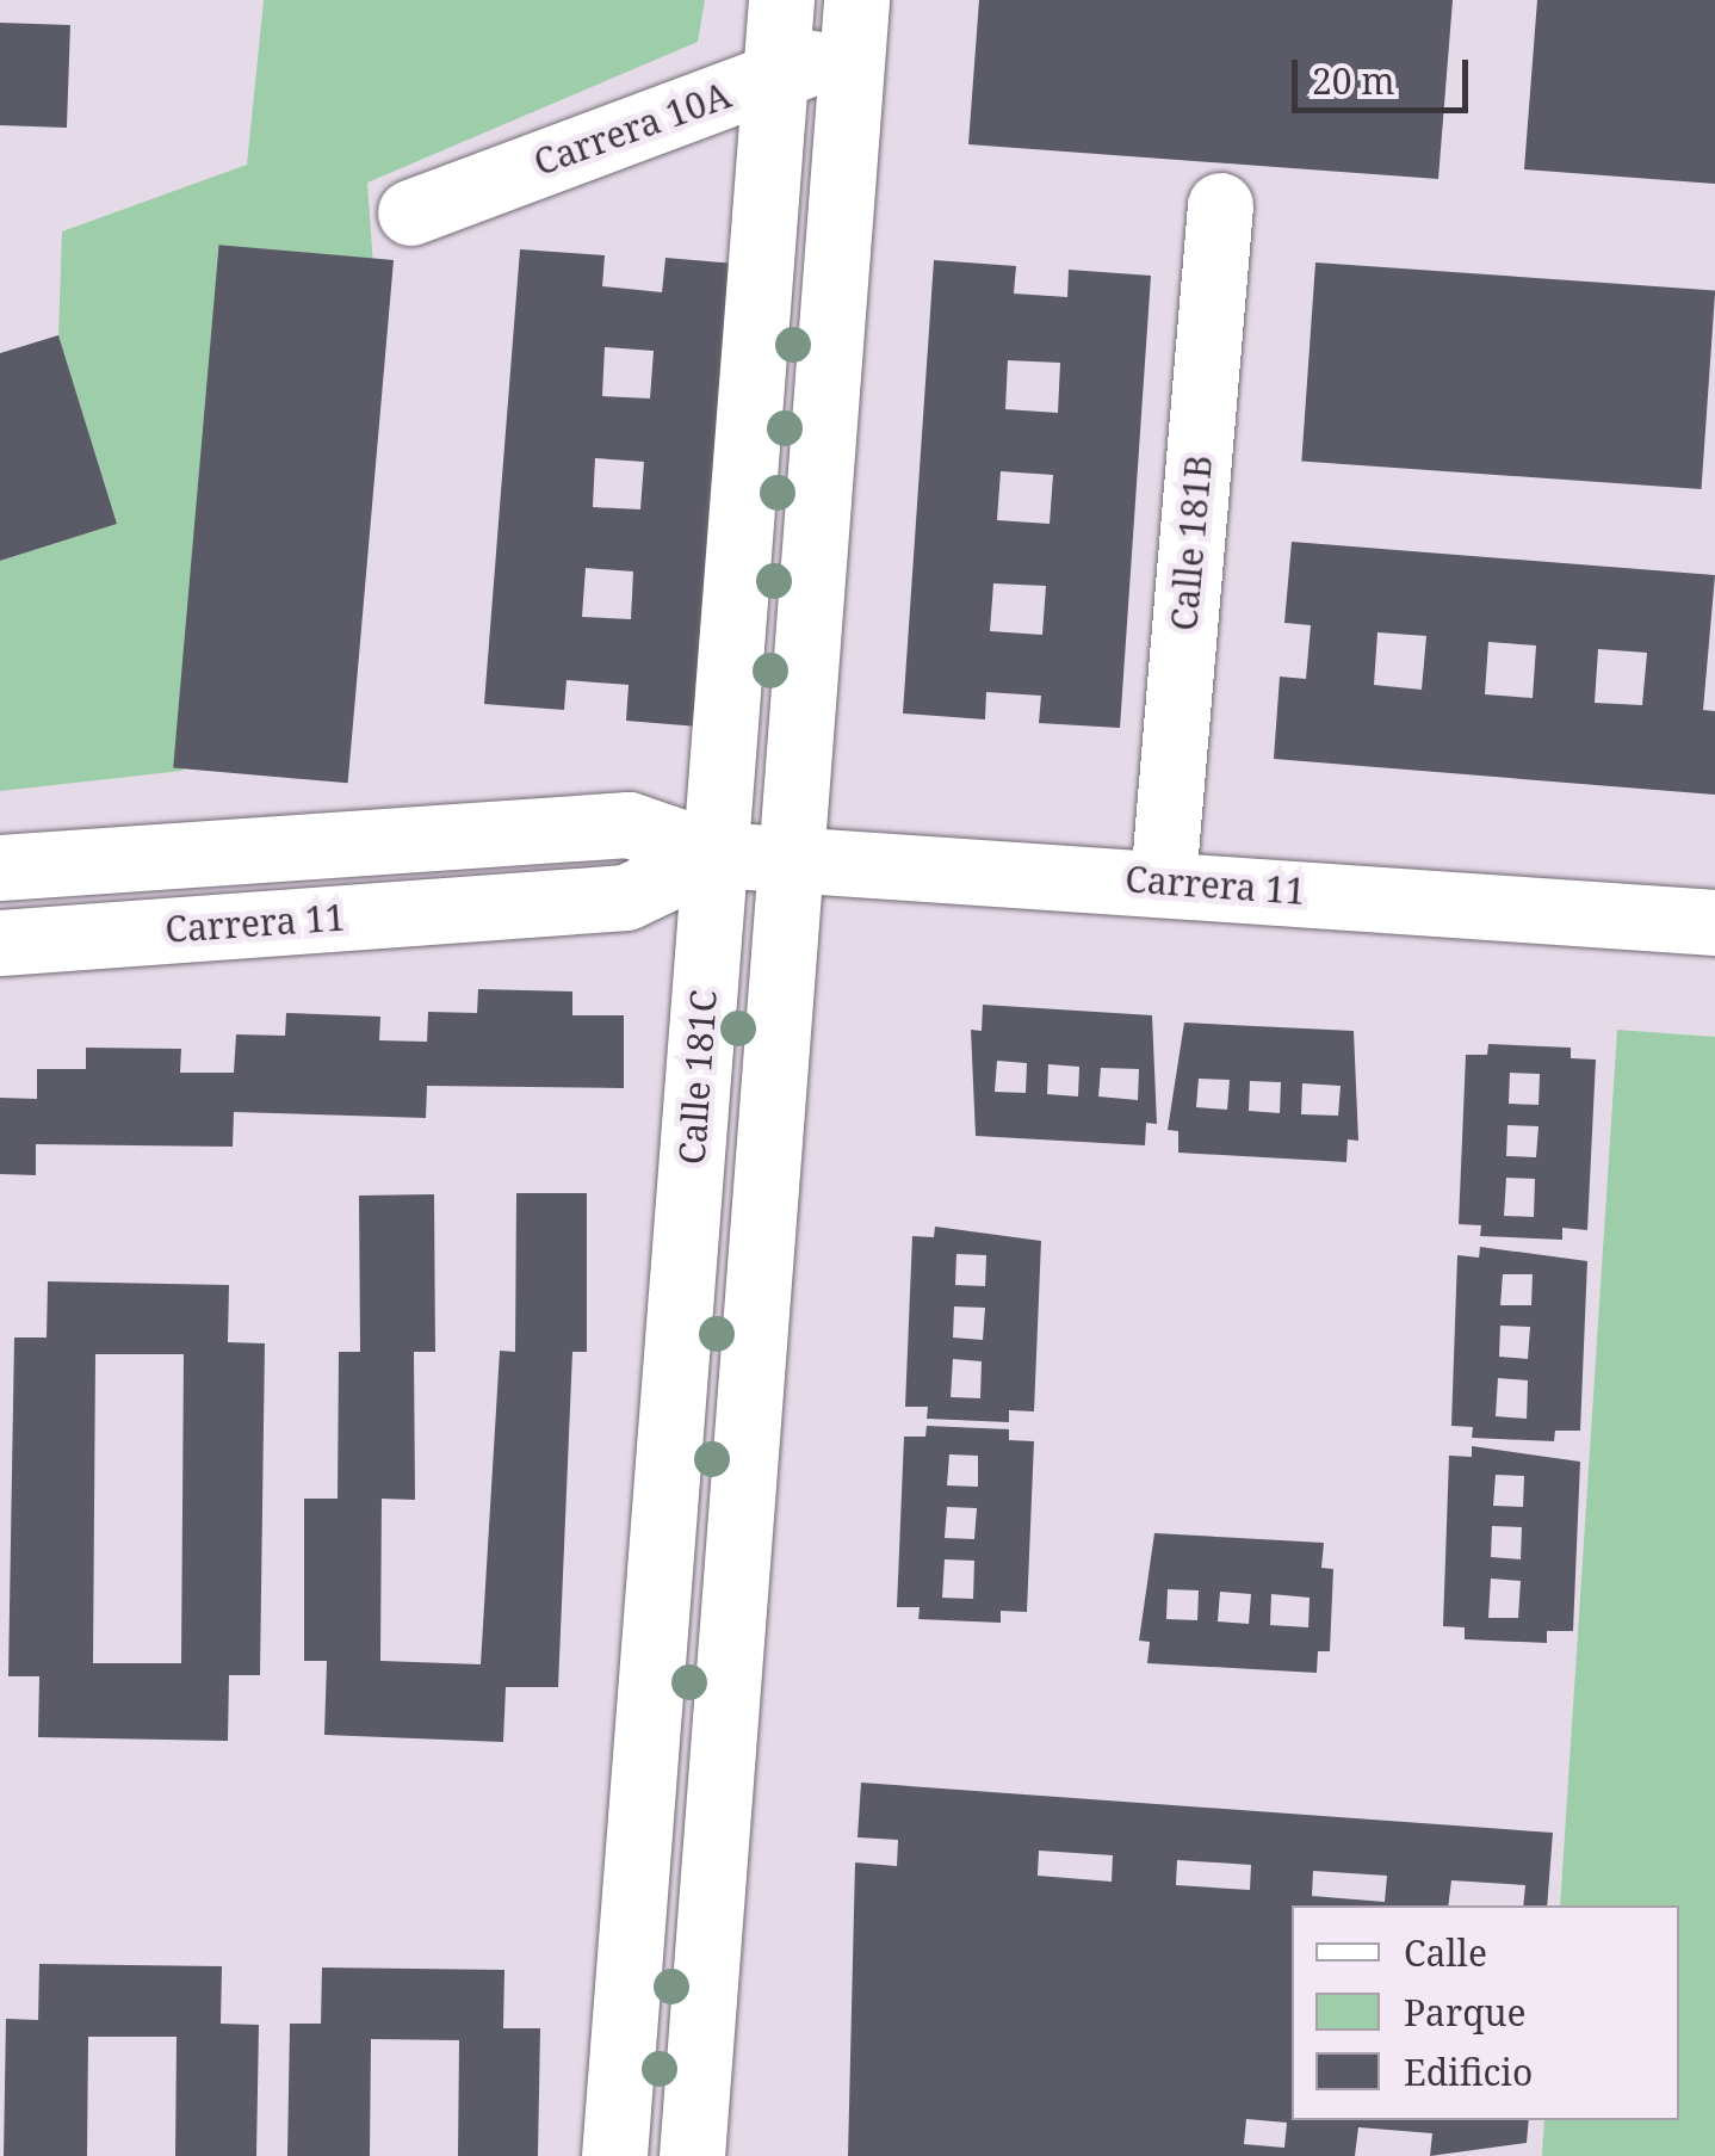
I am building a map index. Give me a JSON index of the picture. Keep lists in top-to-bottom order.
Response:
{
  "streets": {
    "street": [
      "Carrera 10A",
      "Calle 181B",
      "Carrera 11",
      "Calle 181C"
    ]
  },
  "crossings": [
    ["Carrera 10A", "Calle 181C"],
    ["Calle 181B", "Carrera 11"],
    ["Carrera 11", "Calle 181C"]
  ],
  "legend": ["Calle", "Parque", "Edificio"],
  "scale_bar": "20 m"
}
